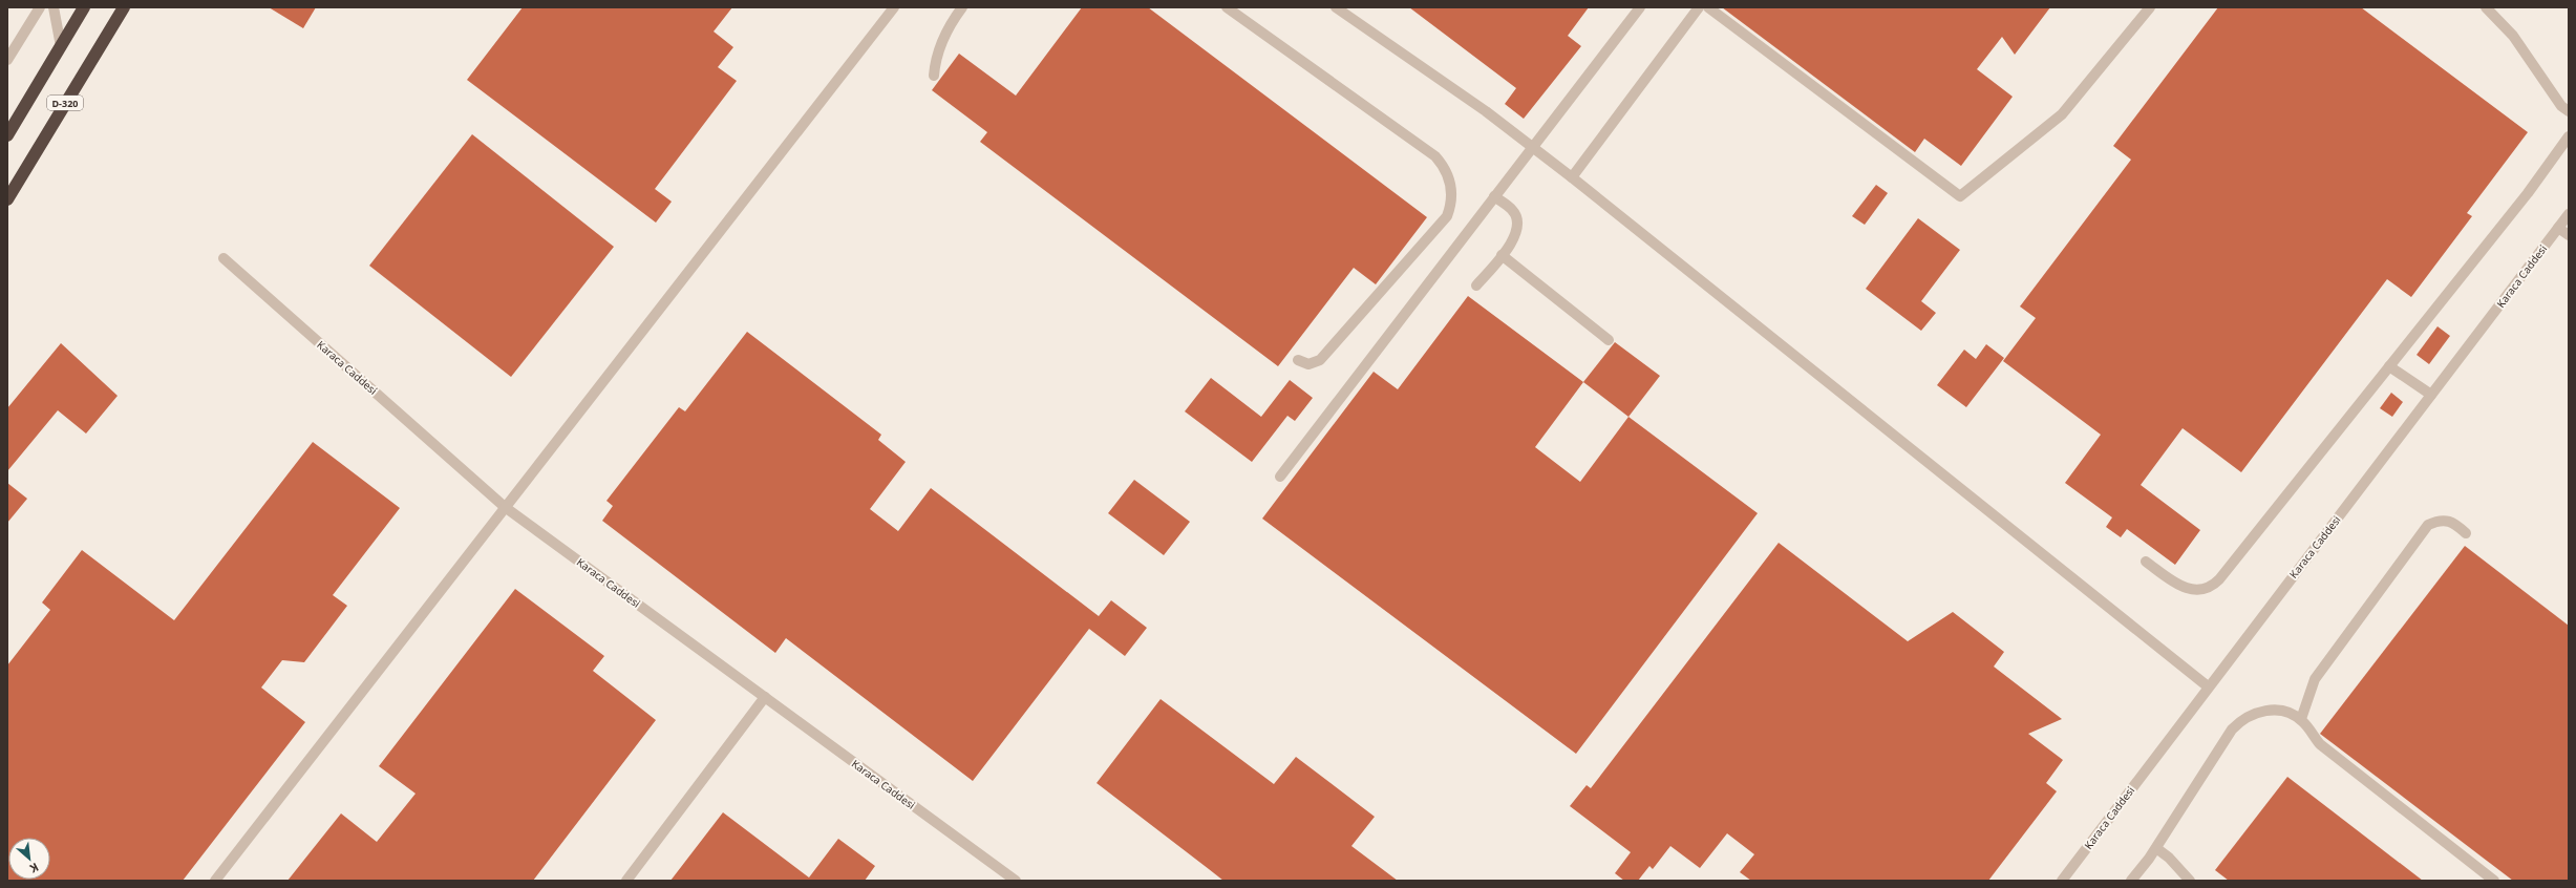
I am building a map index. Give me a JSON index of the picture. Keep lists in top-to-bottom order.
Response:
{
  "streets": {
    "highway": ["D-320"],
    "street": ["Karaca Caddesi"]
  },
  "north": "bottom right"
}
